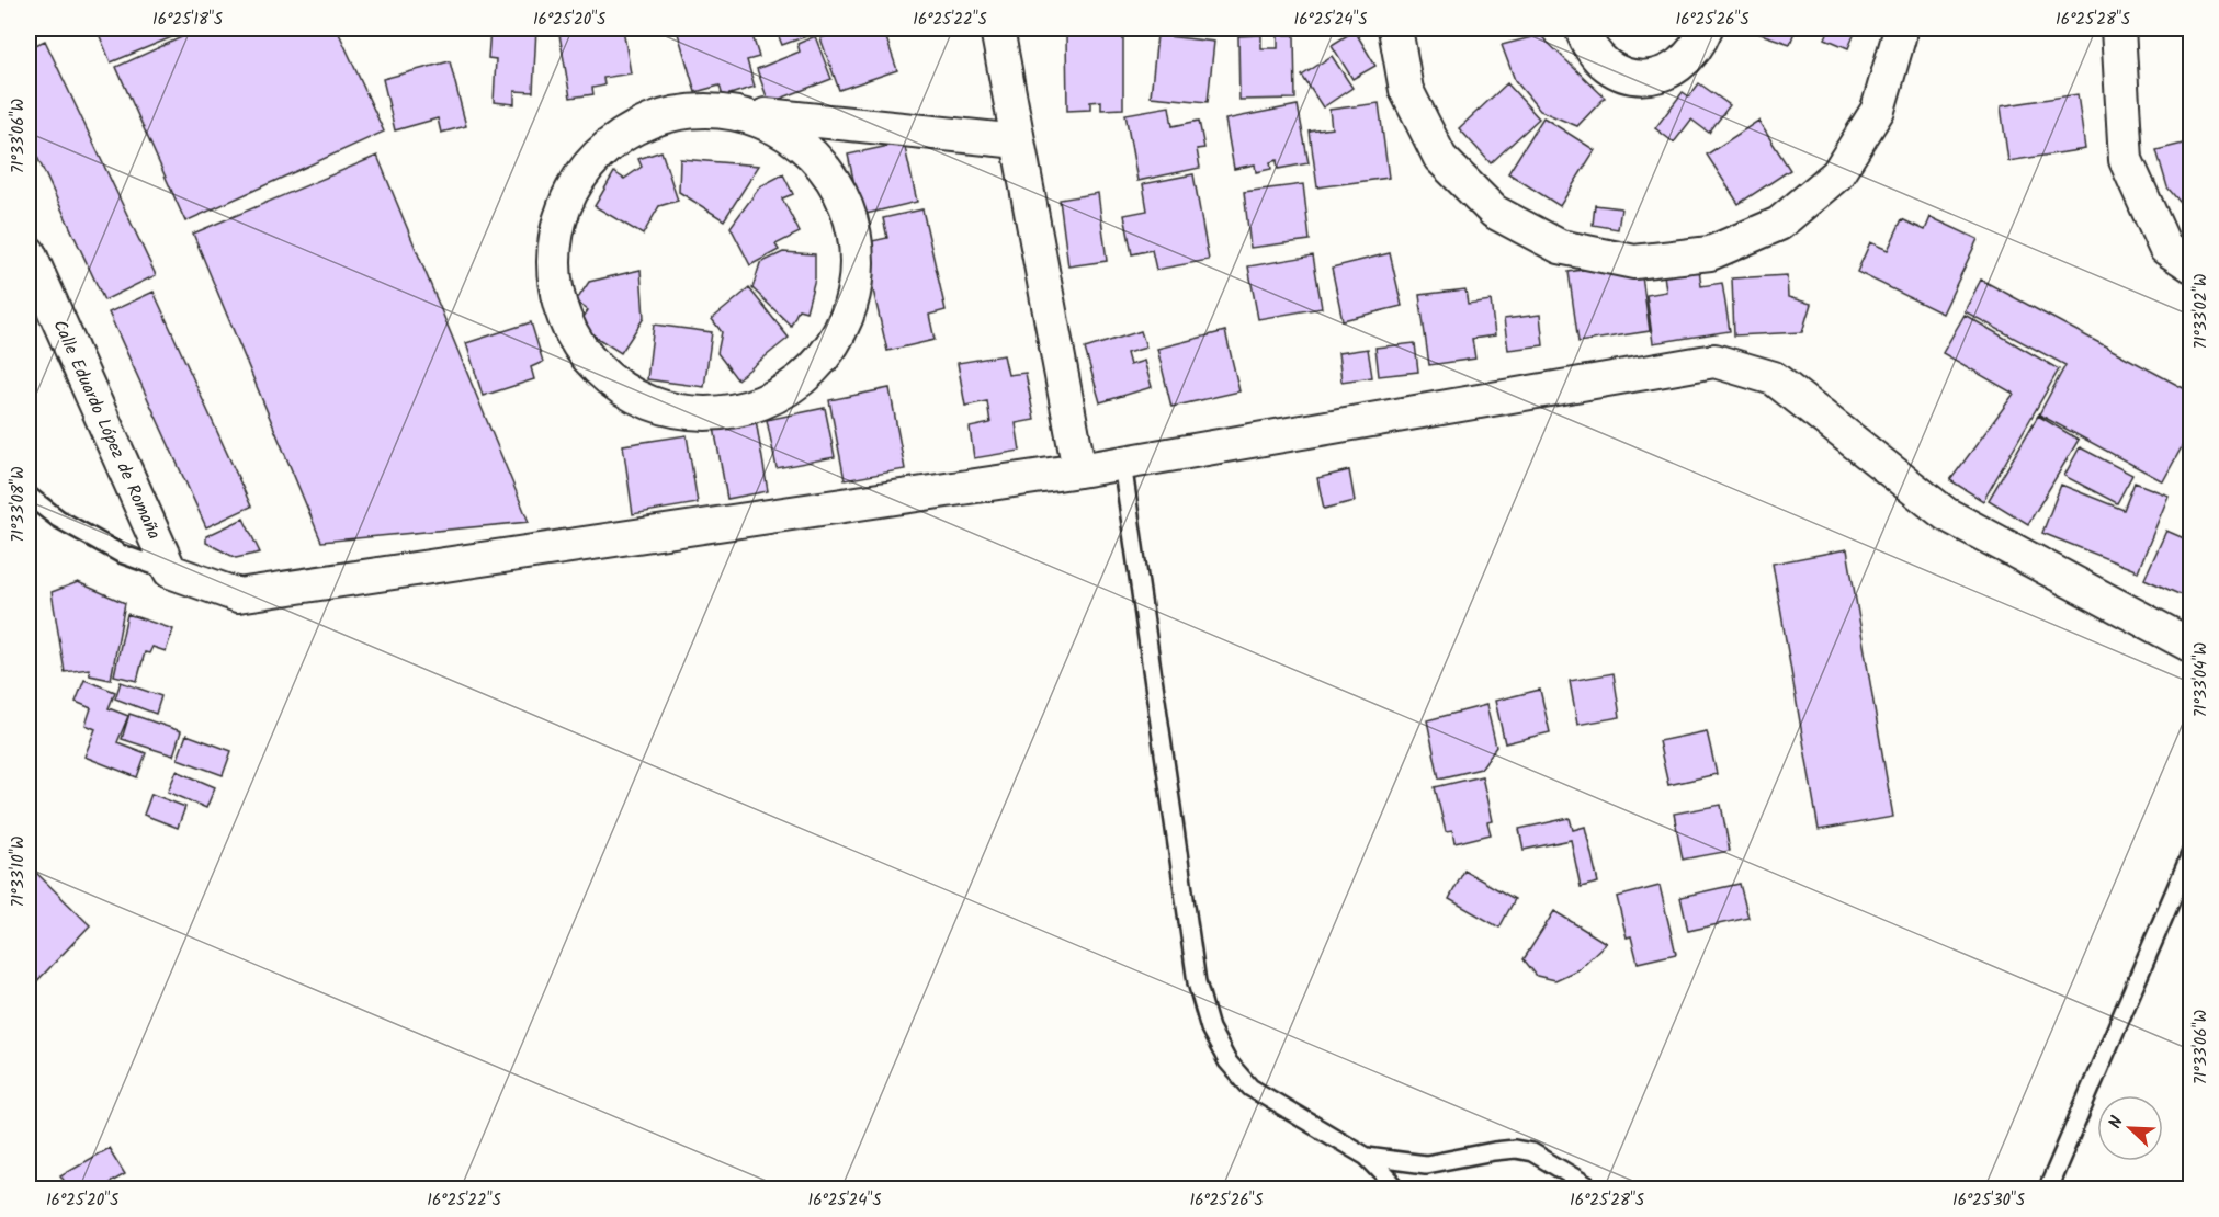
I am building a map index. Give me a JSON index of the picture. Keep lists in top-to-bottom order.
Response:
{
  "streets": {
    "street": ["Calle Eduardo López de Romaña"]
  },
  "north": "top left",
  "coordinates": [
    "16°25'18\"S",
    "16°25'20\"S",
    "16°25'22\"S",
    "16°25'24\"S",
    "16°25'26\"S",
    "16°25'28\"S",
    "71°33'06\"W",
    "71°33'02\"W",
    "71°33'08\"W",
    "71°33'04\"W",
    "71°33'10\"W",
    "16°25'30\"S"
  ]
}
